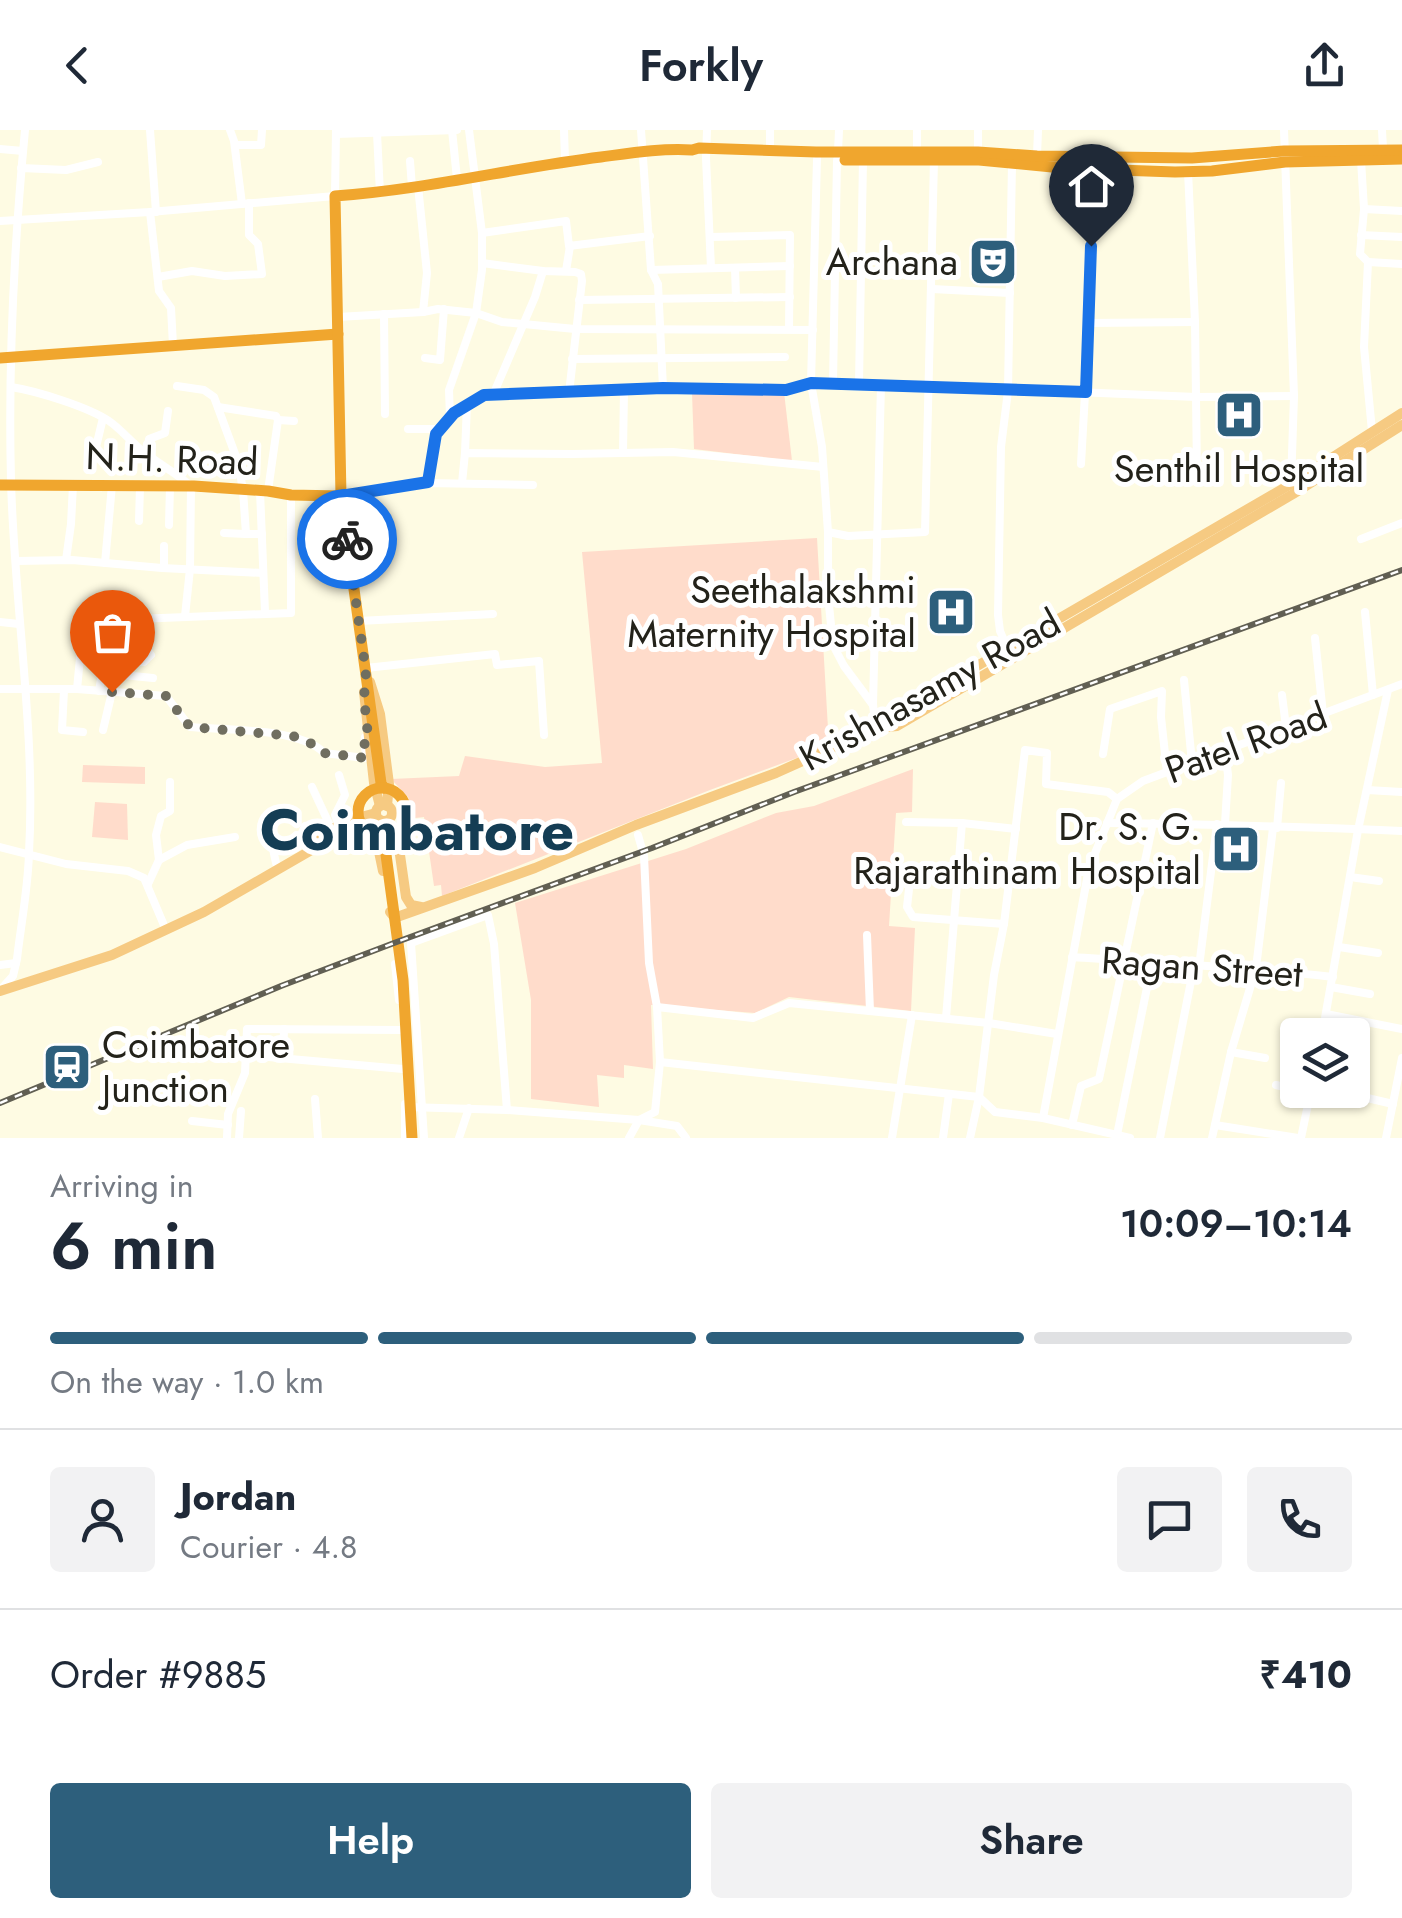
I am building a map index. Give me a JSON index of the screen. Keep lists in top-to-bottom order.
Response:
{
  "streets": {
    "highway": ["N.H. Road"],
    "main road": ["Krishnasamy Road"],
    "street": ["Patel Road", "Ragan Street"]
  },
  "crossings": [
    ["Patel Road", "Ragan Street"]
  ],
  "districts": ["Coimbatore"],
  "places": {
    "theatre": ["Archana"],
    "hospital": ["Senthil Hospital", "Seethalakshmi Maternity Hospital", "Dr. S. G. Rajarathinam Hospital"],
    "station": ["Coimbatore Junction"]
  },
  "page": {
    "header": "Forkly",
    "heading": ["6 min", "Arriving in", "10:09–10:14"],
    "panel": [
      "Jordan",
      "Courier · 4.8",
      "Order #9885",
      "₹410"
    ],
    "bar": "On the way · 1.0 km",
    "buttons": ["Help", "Share"]
  }
}
